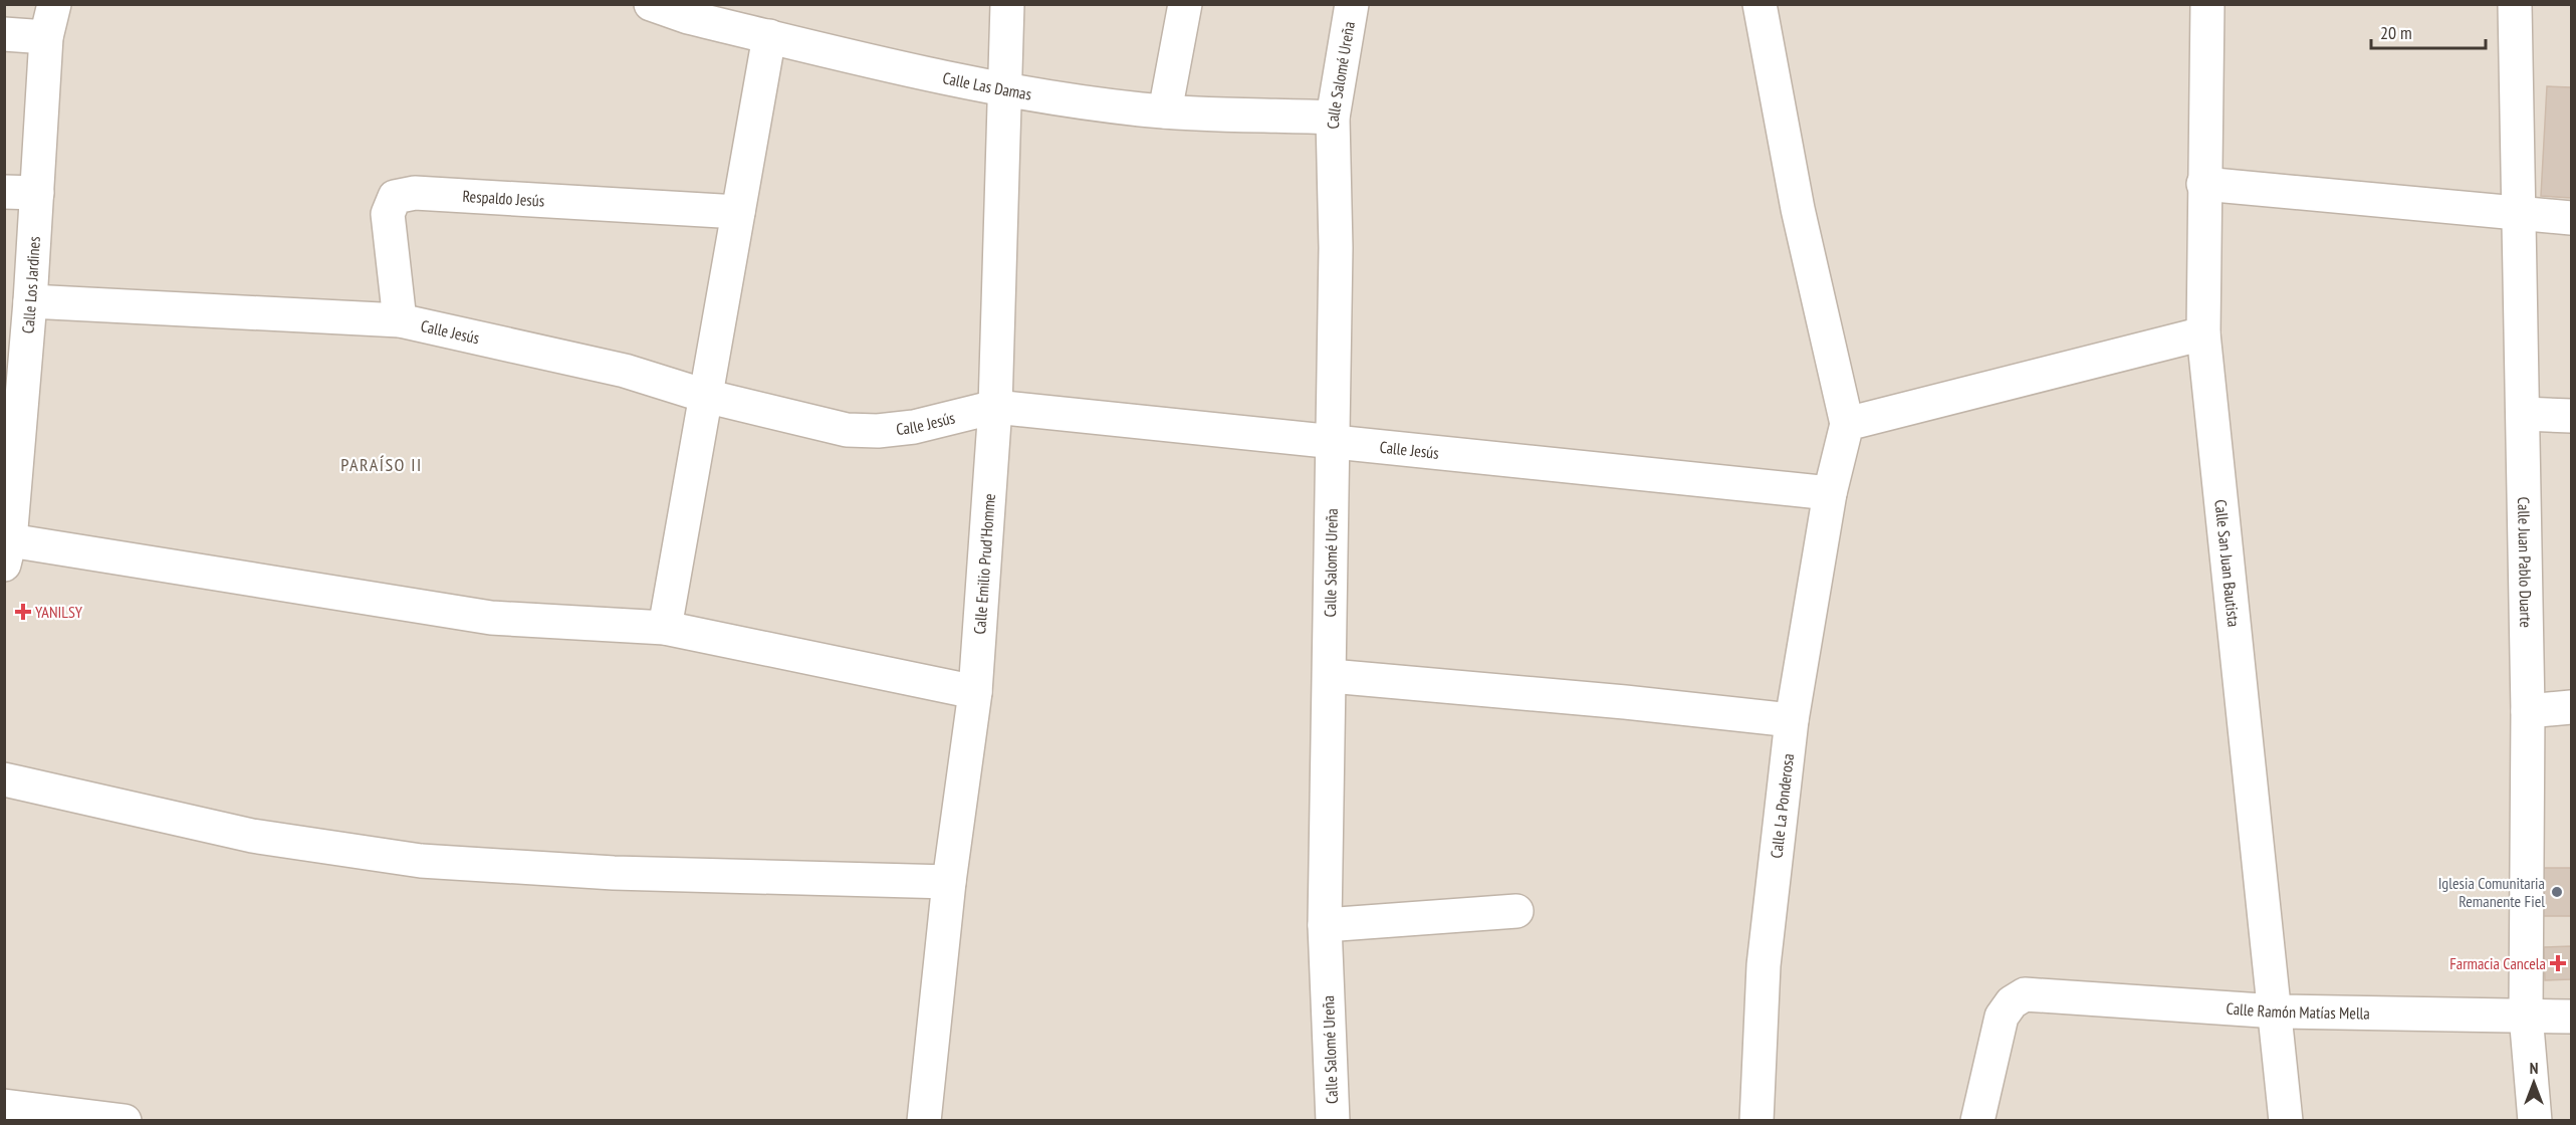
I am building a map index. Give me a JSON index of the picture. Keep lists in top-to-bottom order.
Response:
{
  "streets": {
    "street": [
      "Calle Salomé Ureña",
      "Calle Las Damas",
      "Respaldo Jesús",
      "Calle Los Jardines",
      "Calle Jesús",
      "Calle Juan Pablo Duarte",
      "Calle Emilio Prud'Homme",
      "Calle San Juan Bautista",
      "Calle La Ponderosa",
      "Calle Ramón Matías Mella"
    ]
  },
  "crossings": [
    ["Calle Salomé Ureña", "Calle Las Damas"],
    ["Calle Salomé Ureña", "Calle Jesús"],
    ["Calle Las Damas", "Calle Emilio Prud'Homme"],
    ["Respaldo Jesús", "Calle Jesús"],
    ["Calle Los Jardines", "Calle Jesús"],
    ["Calle Jesús", "Calle Emilio Prud'Homme"],
    ["Calle Jesús", "Calle La Ponderosa"],
    ["Calle Juan Pablo Duarte", "Calle Ramón Matías Mella"],
    ["Calle San Juan Bautista", "Calle Ramón Matías Mella"]
  ],
  "districts": ["PARAÍSO II"],
  "places": {
    "health": ["YANILSY", "Farmacia Cancela"],
    "other": ["Iglesia Comunitaria Remanente Fiel"]
  },
  "scale_bar": "20 m",
  "north": "top"
}
